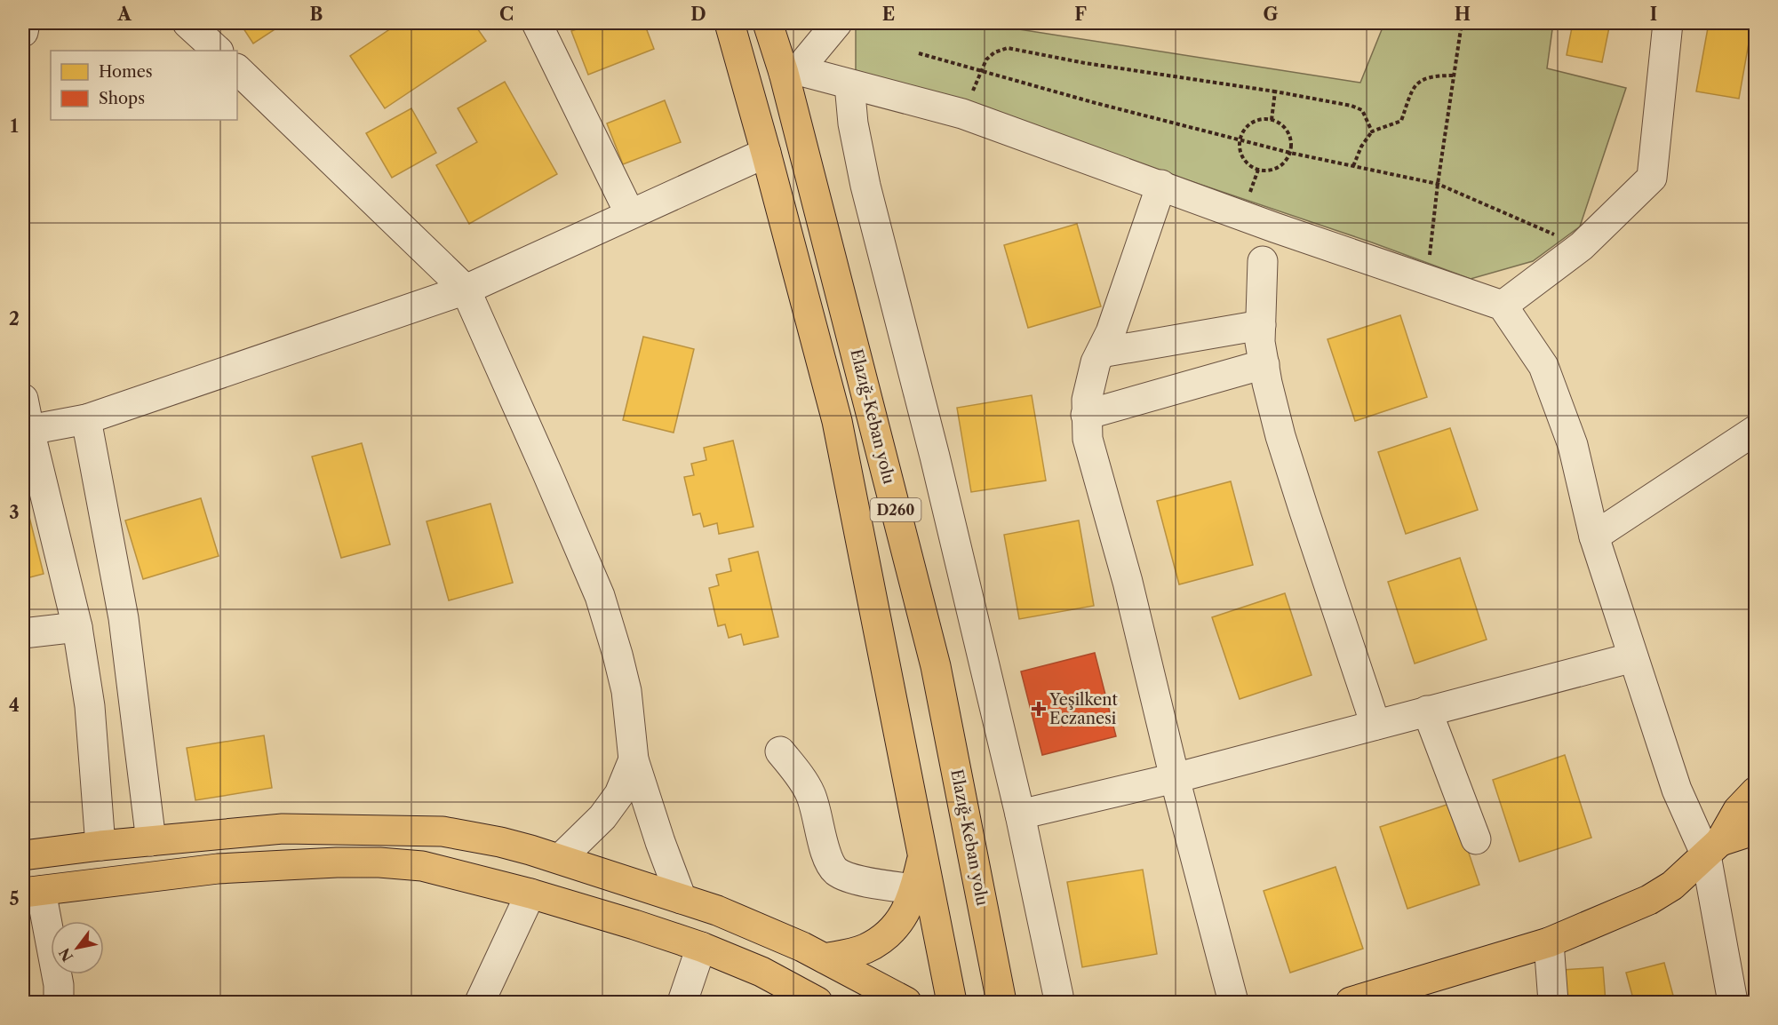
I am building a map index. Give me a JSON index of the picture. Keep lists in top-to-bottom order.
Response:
{
  "streets": {
    "main road": ["Elazığ-Keban yolu", "D260"]
  },
  "places": {
    "health": ["Yeşilkent Eczanesi"]
  },
  "legend": ["Homes", "Shops"],
  "north": "bottom left",
  "grid": {
    "columns": [
      "A",
      "B",
      "C",
      "D",
      "E",
      "F",
      "G",
      "H",
      "I"
    ],
    "rows": [
      "1",
      "2",
      "3",
      "4",
      "5"
    ]
  }
}
